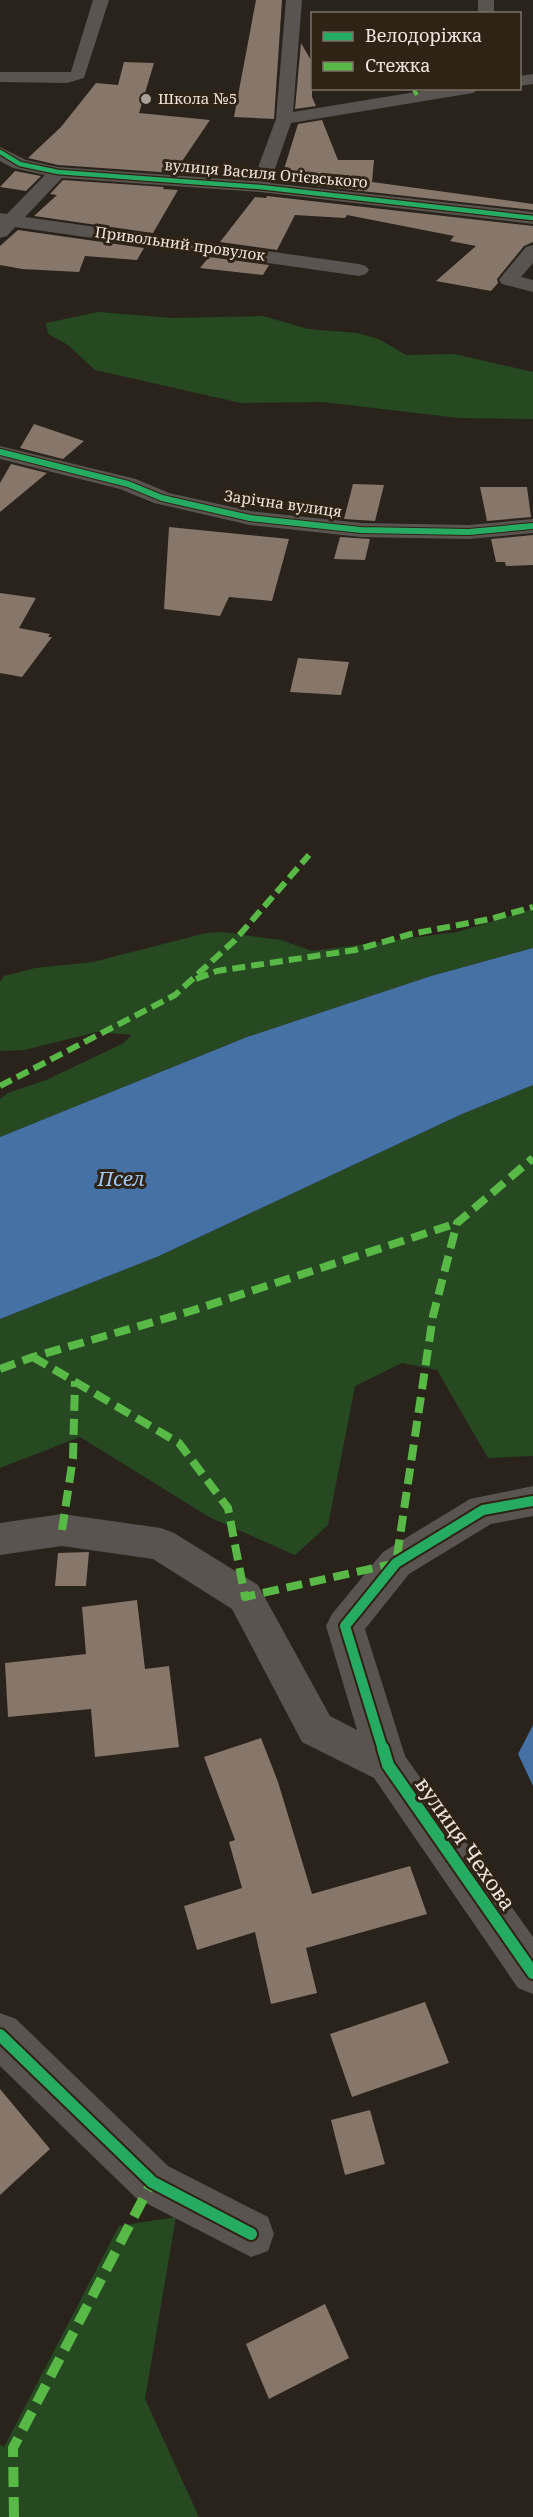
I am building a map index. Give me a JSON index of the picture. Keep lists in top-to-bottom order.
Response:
{
  "streets": {
    "street": [
      "вулиця Василя Огієвського",
      "Привольний провулок",
      "Зарічна вулиця",
      "вулиця Чехова"
    ]
  },
  "water": ["Псел"],
  "places": ["Школа №5"],
  "legend": ["Велодоріжка", "Стежка"]
}
